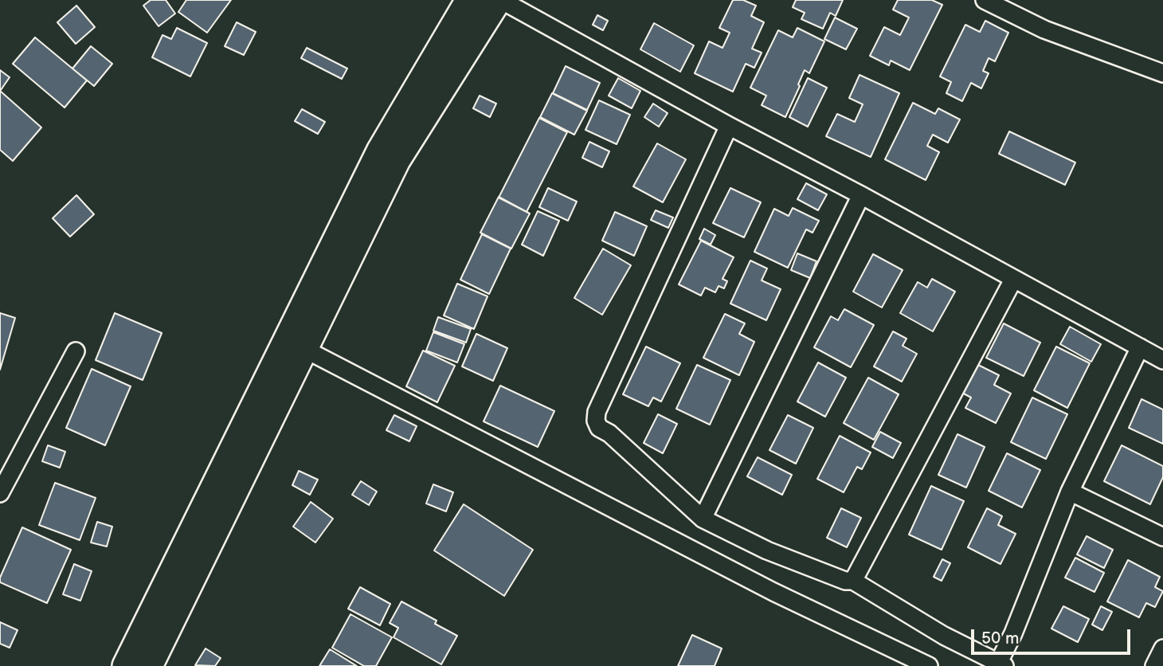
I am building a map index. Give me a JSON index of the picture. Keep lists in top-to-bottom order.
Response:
{
  "scale_bar": "50 m"
}
